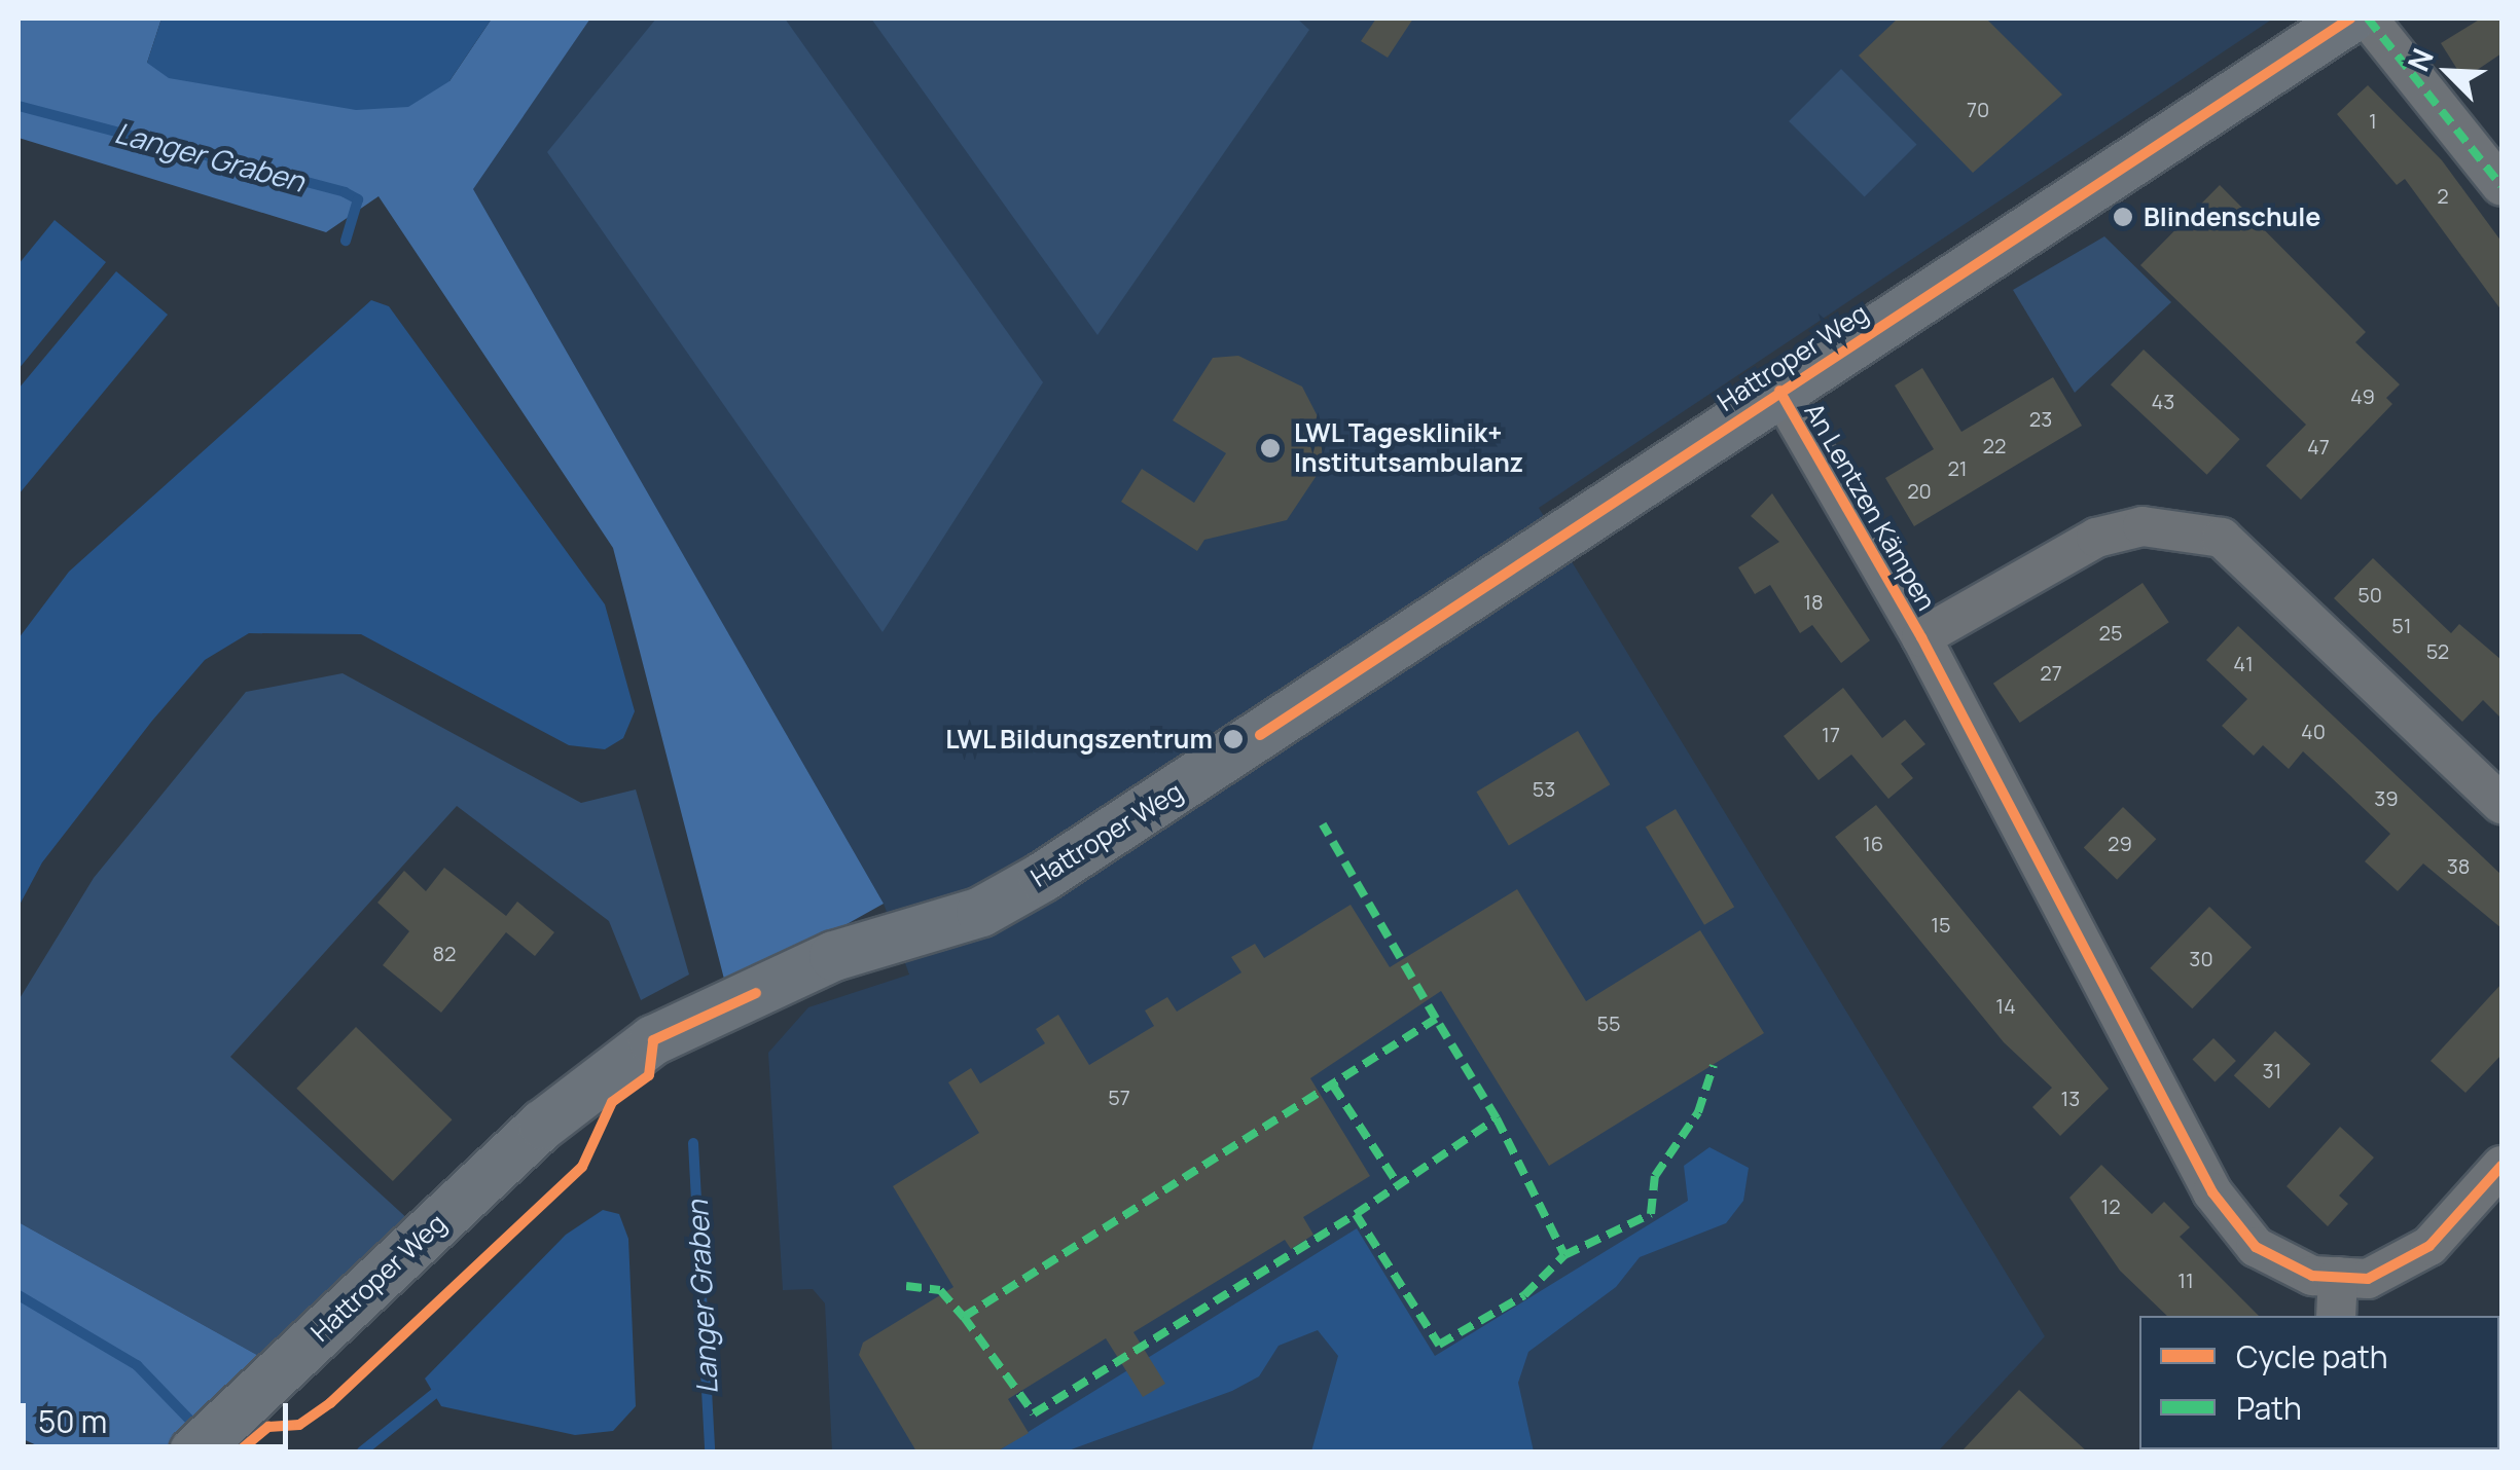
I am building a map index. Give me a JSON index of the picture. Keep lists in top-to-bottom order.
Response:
{
  "streets": {
    "main road": ["Hattroper Weg"],
    "street": ["An Lentzen Kämpen"]
  },
  "crossings": [
    ["Hattroper Weg", "An Lentzen Kämpen"]
  ],
  "water": ["Langer Graben"],
  "places": ["Blindenschule", "LWL Tagesklinik+ Institutsambulanz", "LWL Bildungszentrum"],
  "house_numbers": [
    "70",
    "1",
    "2",
    "49",
    "43",
    "23",
    "22",
    "47",
    "21",
    "20",
    "50",
    "18",
    "51",
    "25",
    "52",
    "41",
    "27",
    "40",
    "17",
    "53",
    "39",
    "16",
    "29",
    "38",
    "15",
    "82",
    "30",
    "14",
    "55",
    "31",
    "57",
    "13",
    "12",
    "11"
  ],
  "legend": ["Cycle path", "Path"],
  "scale_bar": "50 m",
  "north": "top left"
}
